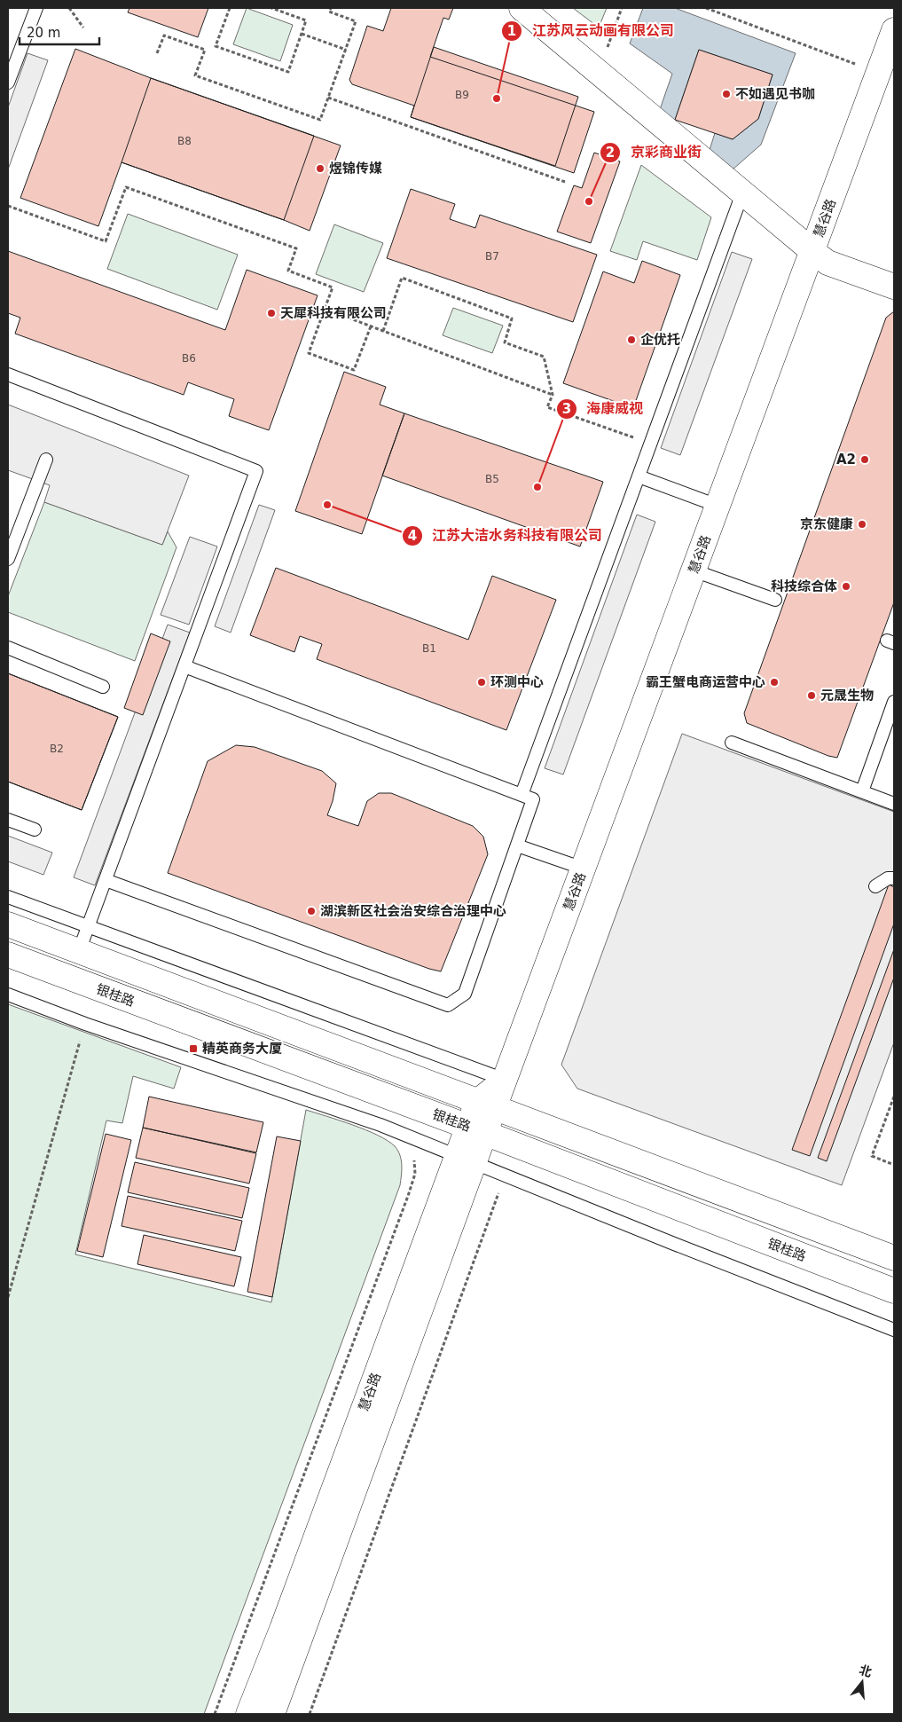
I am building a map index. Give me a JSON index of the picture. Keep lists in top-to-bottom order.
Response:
{
  "streets": {
    "street": ["慧谷路", "银桂路"]
  },
  "crossings": [
    ["慧谷路", "银桂路"]
  ],
  "places": {
    "other": [
      "不如遇见书咖",
      "江苏风云动画有限公司",
      "煜锦传媒",
      "京彩商业街",
      "天犀科技有限公司",
      "企优托",
      "A2",
      "海康威视",
      "江苏大洁水务科技有限公司",
      "京东健康",
      "科技综合体",
      "环测中心",
      "霸王蟹电商运营中心",
      "元晟生物",
      "湖滨新区社会治安综合治理中心"
    ],
    "transit": ["精英商务大厦"]
  },
  "house_numbers": [
    "B9",
    "B8",
    "B7",
    "B6",
    "B5",
    "B1",
    "B2"
  ],
  "scale_bar": "20 m",
  "north": "top"
}
